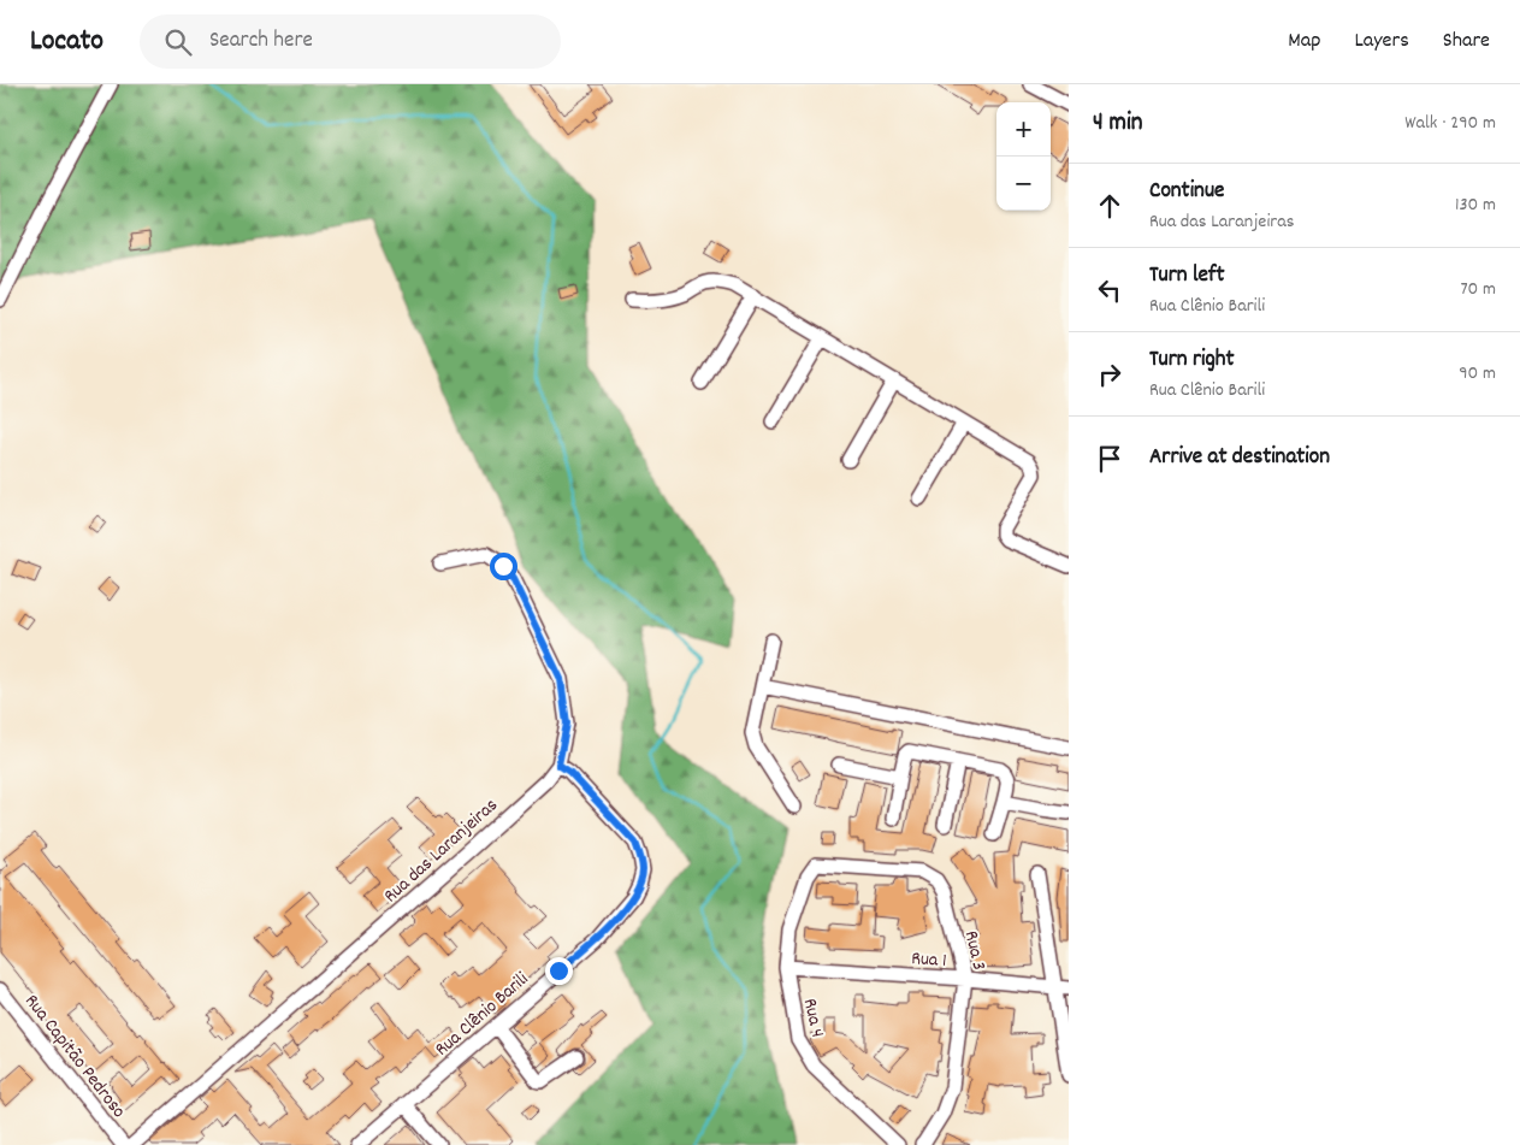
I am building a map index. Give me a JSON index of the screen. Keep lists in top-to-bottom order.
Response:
{
  "streets": {
    "street": [
      "Rua das Laranjeiras",
      "Rua 3",
      "Rua 1",
      "Rua Clênio Barili",
      "Rua 4",
      "Rua Capitão Pedroso"
    ]
  },
  "crossings": [
    ["Rua das Laranjeiras", "Rua Clênio Barili"],
    ["Rua 3", "Rua 1"],
    ["Rua 3", "Rua 4"],
    ["Rua 1", "Rua 4"]
  ],
  "page": {
    "header": "Locato",
    "search": "Search here",
    "nav": ["Map", "Layers", "Share"],
    "heading": ["4 min", "Walk · 290 m"],
    "map_buttons": ["+", "−"],
    "list": [
      ["Continue", "Rua das Laranjeiras", "130 m"],
      ["Turn left", "Rua Clênio Barili", "70 m"],
      ["Turn right", "Rua Clênio Barili", "90 m"],
      "Arrive at destination"
    ]
  }
}
